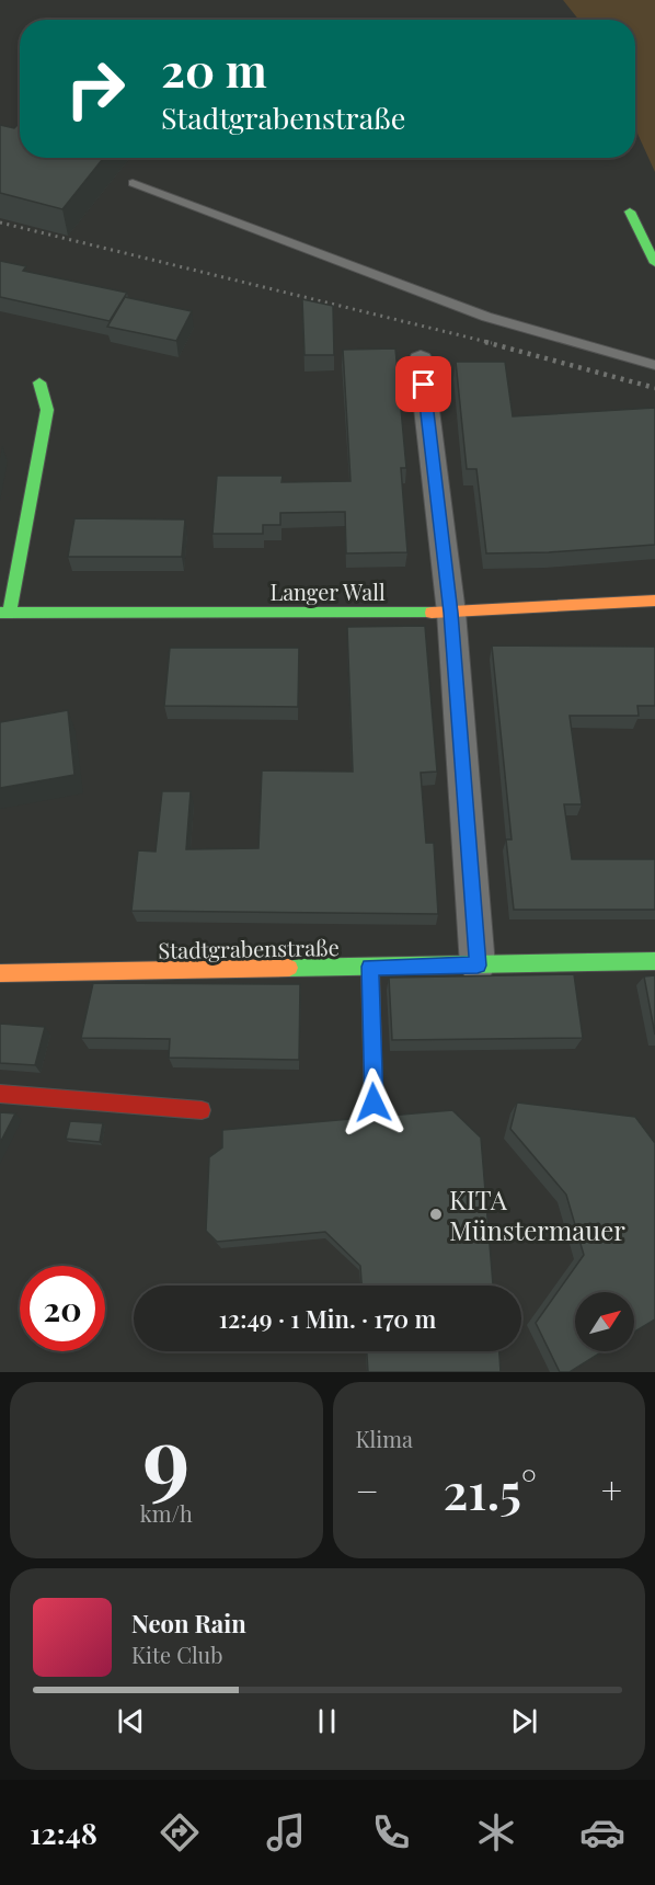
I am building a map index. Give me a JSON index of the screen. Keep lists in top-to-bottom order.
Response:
{
  "streets": {
    "street": ["Langer Wall", "Stadtgrabenstraße"]
  },
  "places": ["KITA Münstermauer"],
  "north": "top right",
  "page": {
    "turn": ["20 m", "Stadtgrabenstraße"],
    "limit": "20",
    "trip": "12:49 · 1 Min. · 170 m",
    "tile": [
      ["9", "km/h"],
      "Klima"
    ],
    "heat": ["−", "21.5°", "+"],
    "song": ["Neon Rain", "Kite Club"],
    "tabs": "12:48"
  }
}
